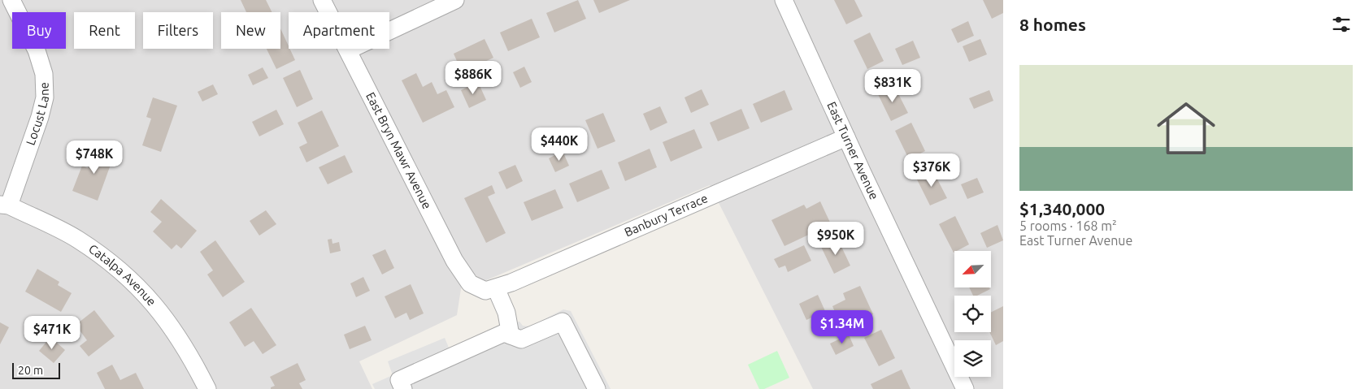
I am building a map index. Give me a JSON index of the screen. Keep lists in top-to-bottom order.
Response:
{
  "streets": {
    "street": [
      "Locust Lane",
      "East Bryn Mawr Avenue",
      "East Turner Avenue",
      "Banbury Terrace",
      "Catalpa Avenue"
    ]
  },
  "crossings": [
    ["Locust Lane", "Catalpa Avenue"],
    ["East Bryn Mawr Avenue", "Banbury Terrace"],
    ["East Turner Avenue", "Banbury Terrace"]
  ],
  "scale_bar": "20 m",
  "north": "bottom left",
  "page": {
    "heading": "8 homes",
    "chip": [
      "Buy",
      "Rent",
      "Filters",
      "New",
      "Apartment"
    ],
    "list": [
      {
        "name": "$1,340,000",
        "note": "5 rooms · 168 m² · East Turner Avenue"
      }
    ],
    "price": [
      "$886K",
      "$831K",
      "$440K",
      "$748K",
      "$376K",
      "$950K",
      "$1.34M",
      "$471K"
    ],
    "scale": "20 m"
  }
}
